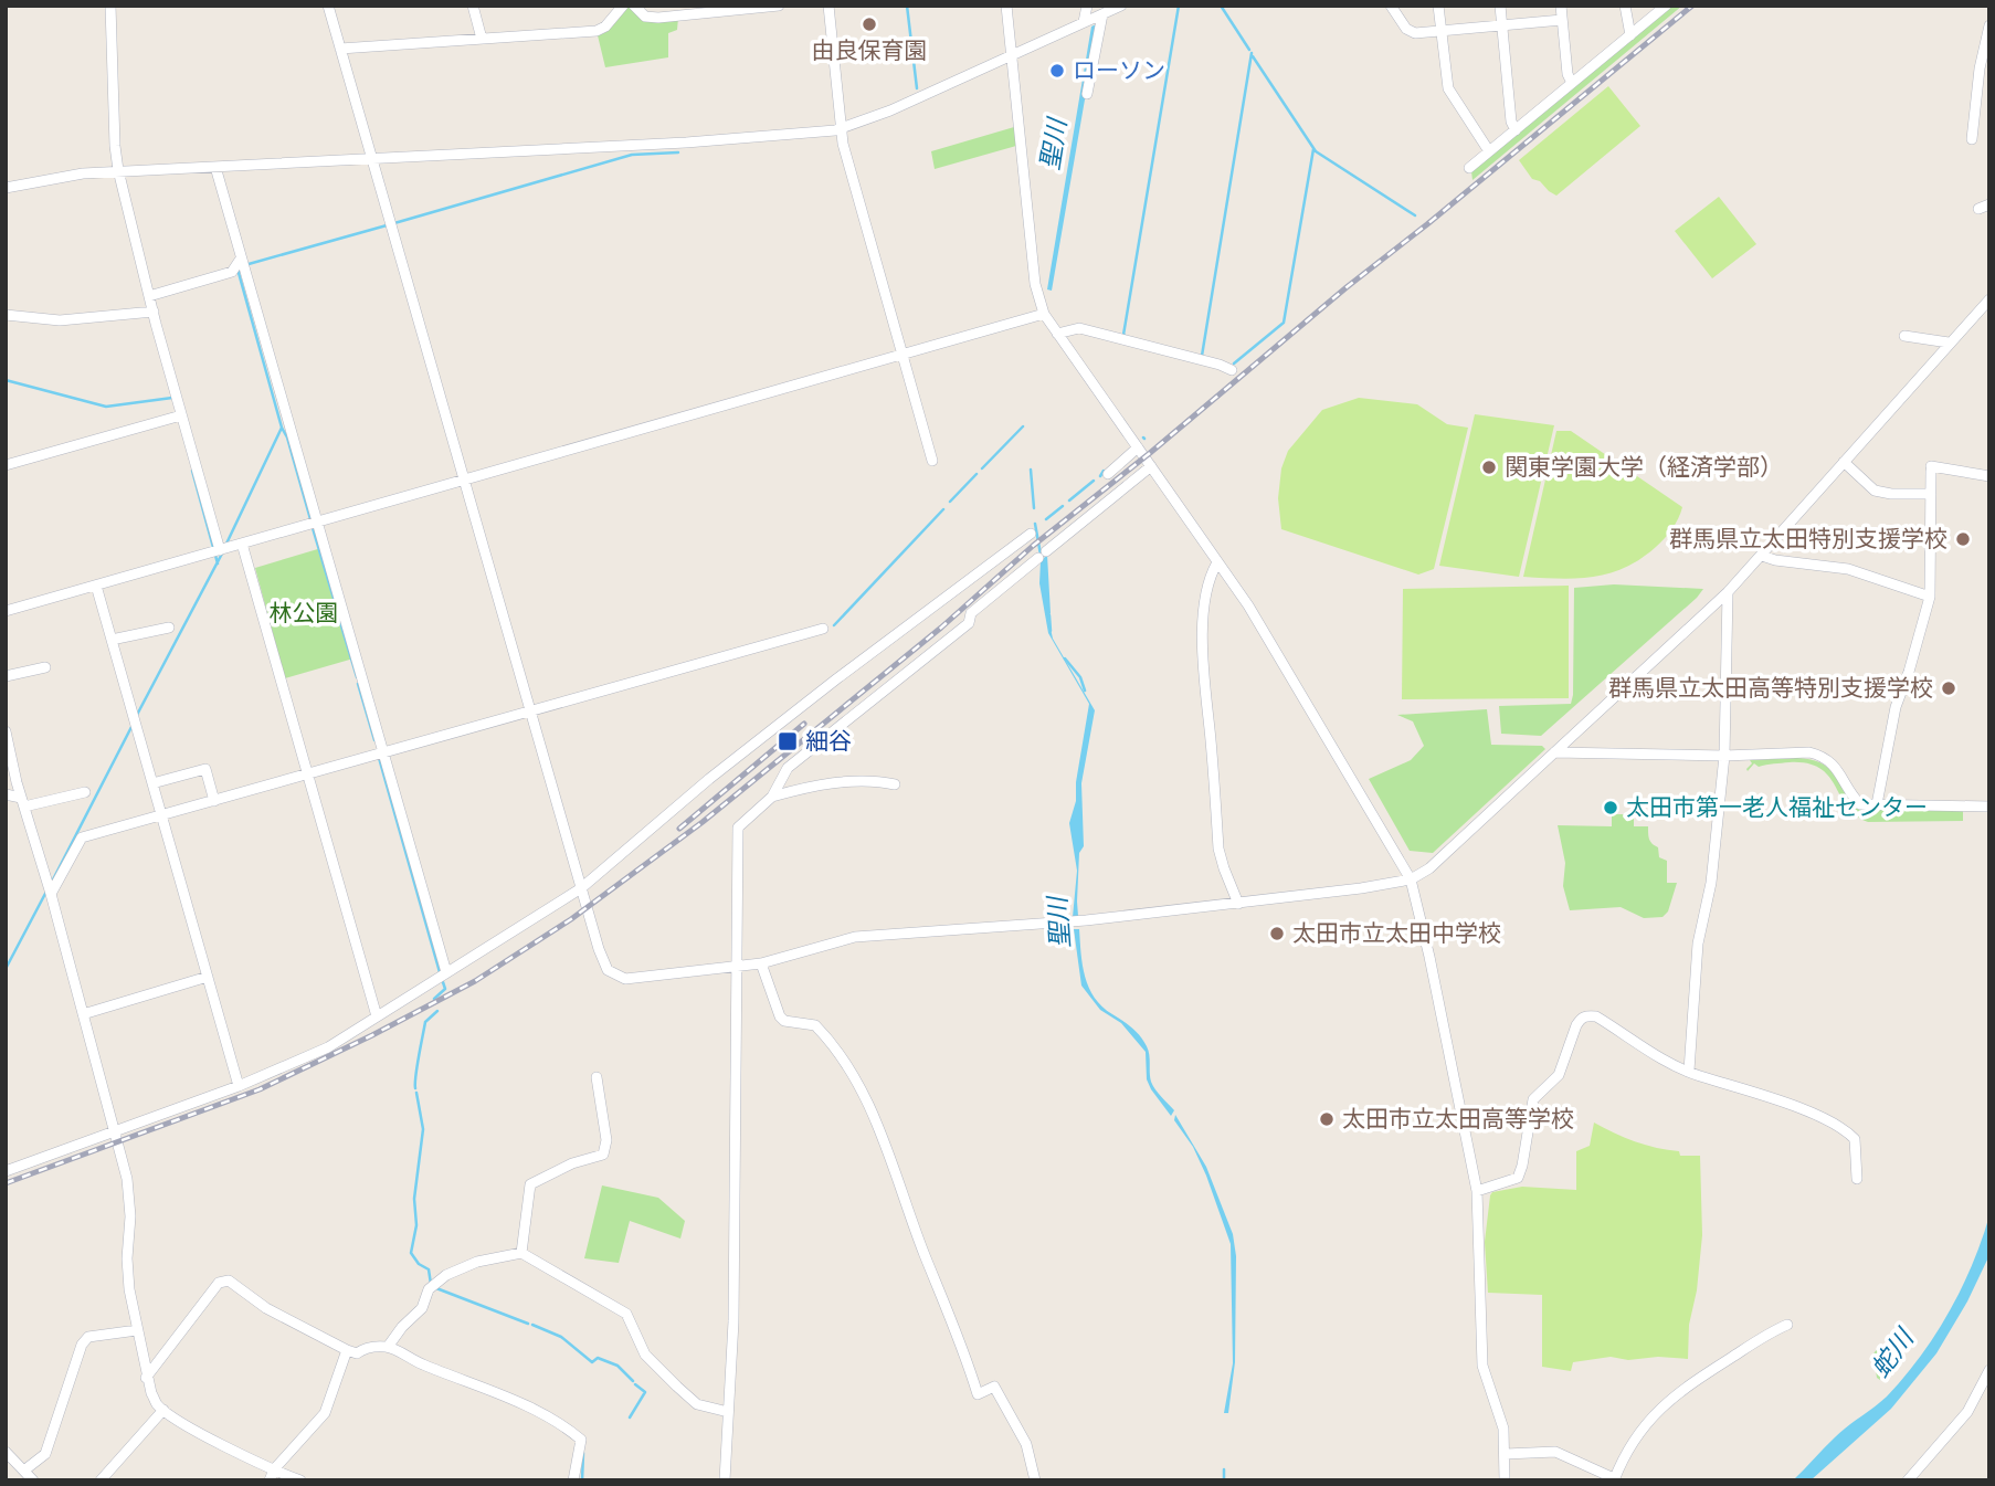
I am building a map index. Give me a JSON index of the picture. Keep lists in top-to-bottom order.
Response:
{
  "water": ["聖川", "蛇川"],
  "parks": ["林公園"],
  "places": {
    "other": [
      "由良保育園",
      "ローソン",
      "関東学園大学（経済学部）",
      "群馬県立太田特別支援学校",
      "群馬県立太田高等特別支援学校",
      "太田市第一老人福祉センター",
      "太田市立太田中学校",
      "太田市立太田高等学校"
    ],
    "transit": ["細谷"]
  }
}
